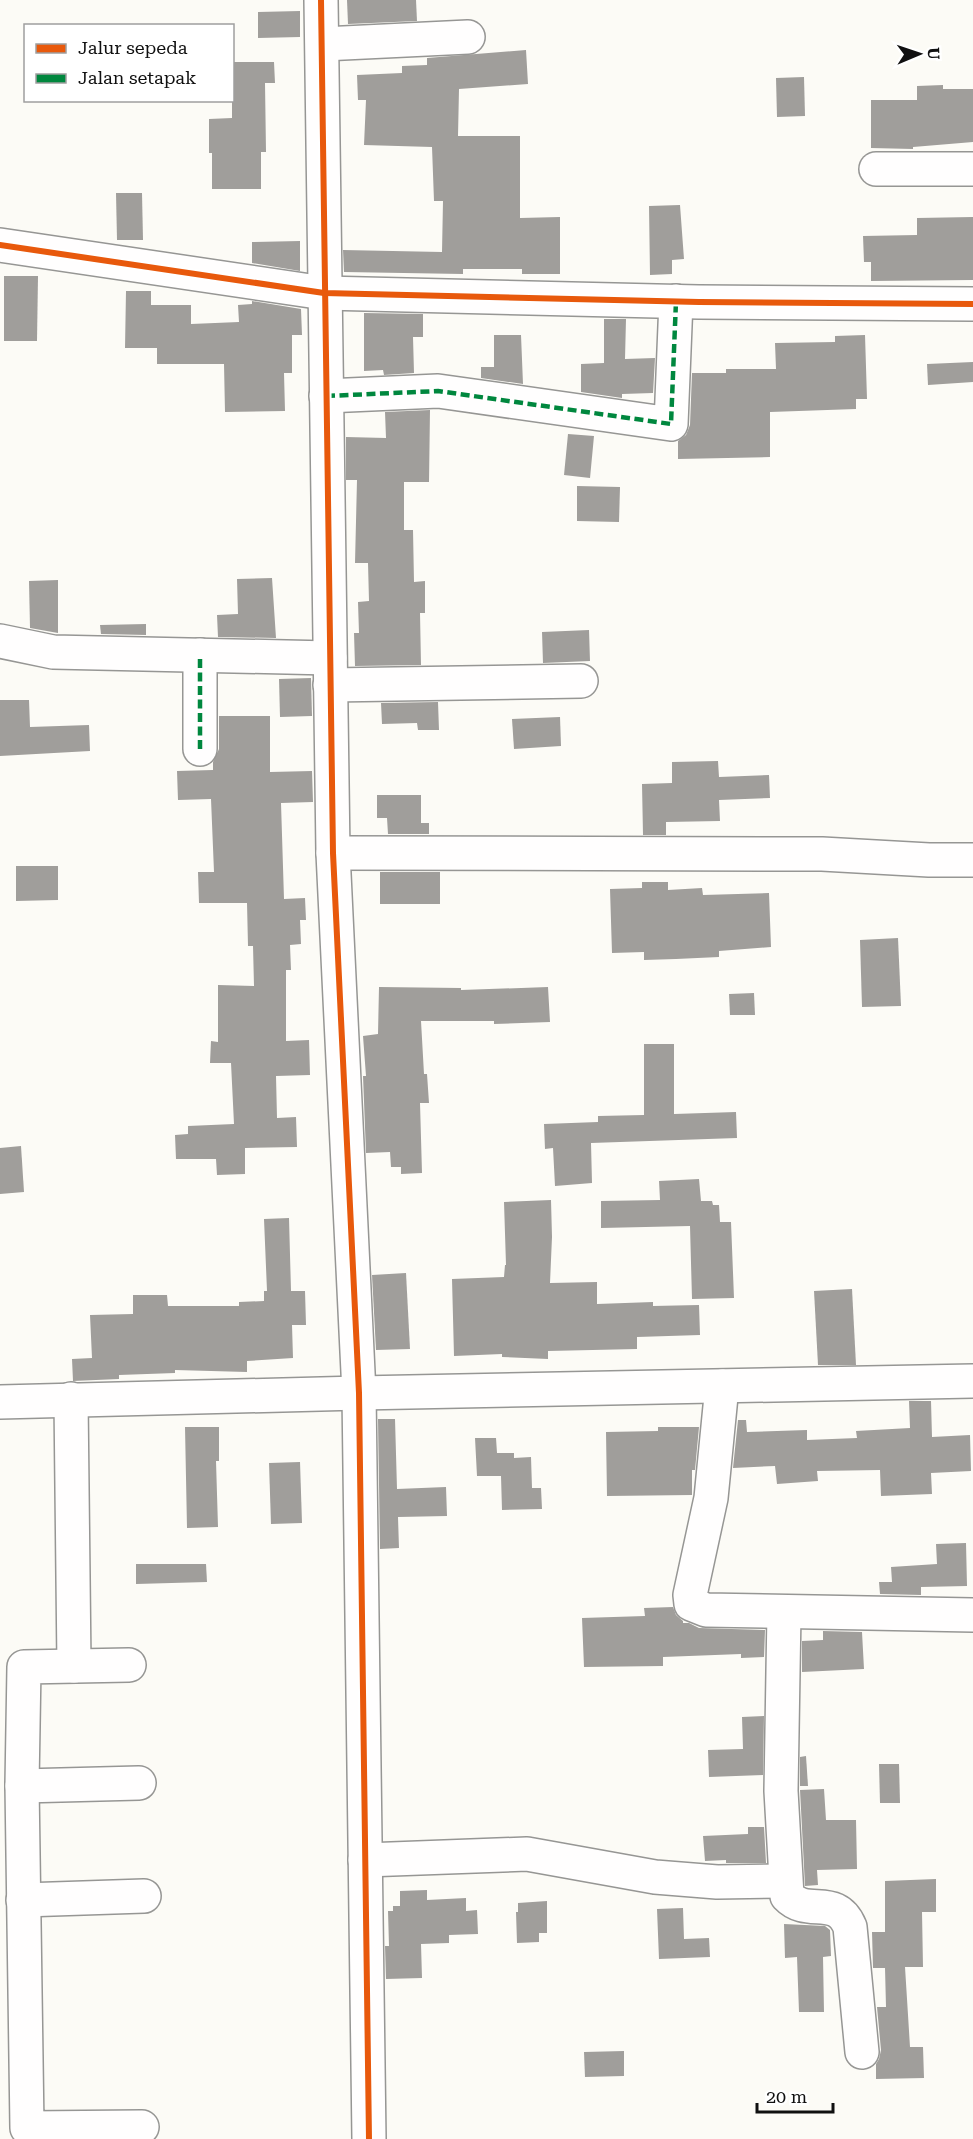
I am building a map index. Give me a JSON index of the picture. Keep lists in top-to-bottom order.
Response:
{
  "legend": ["Jalur sepeda", "Jalan setapak"],
  "scale_bar": "20 m",
  "north": "right"
}
